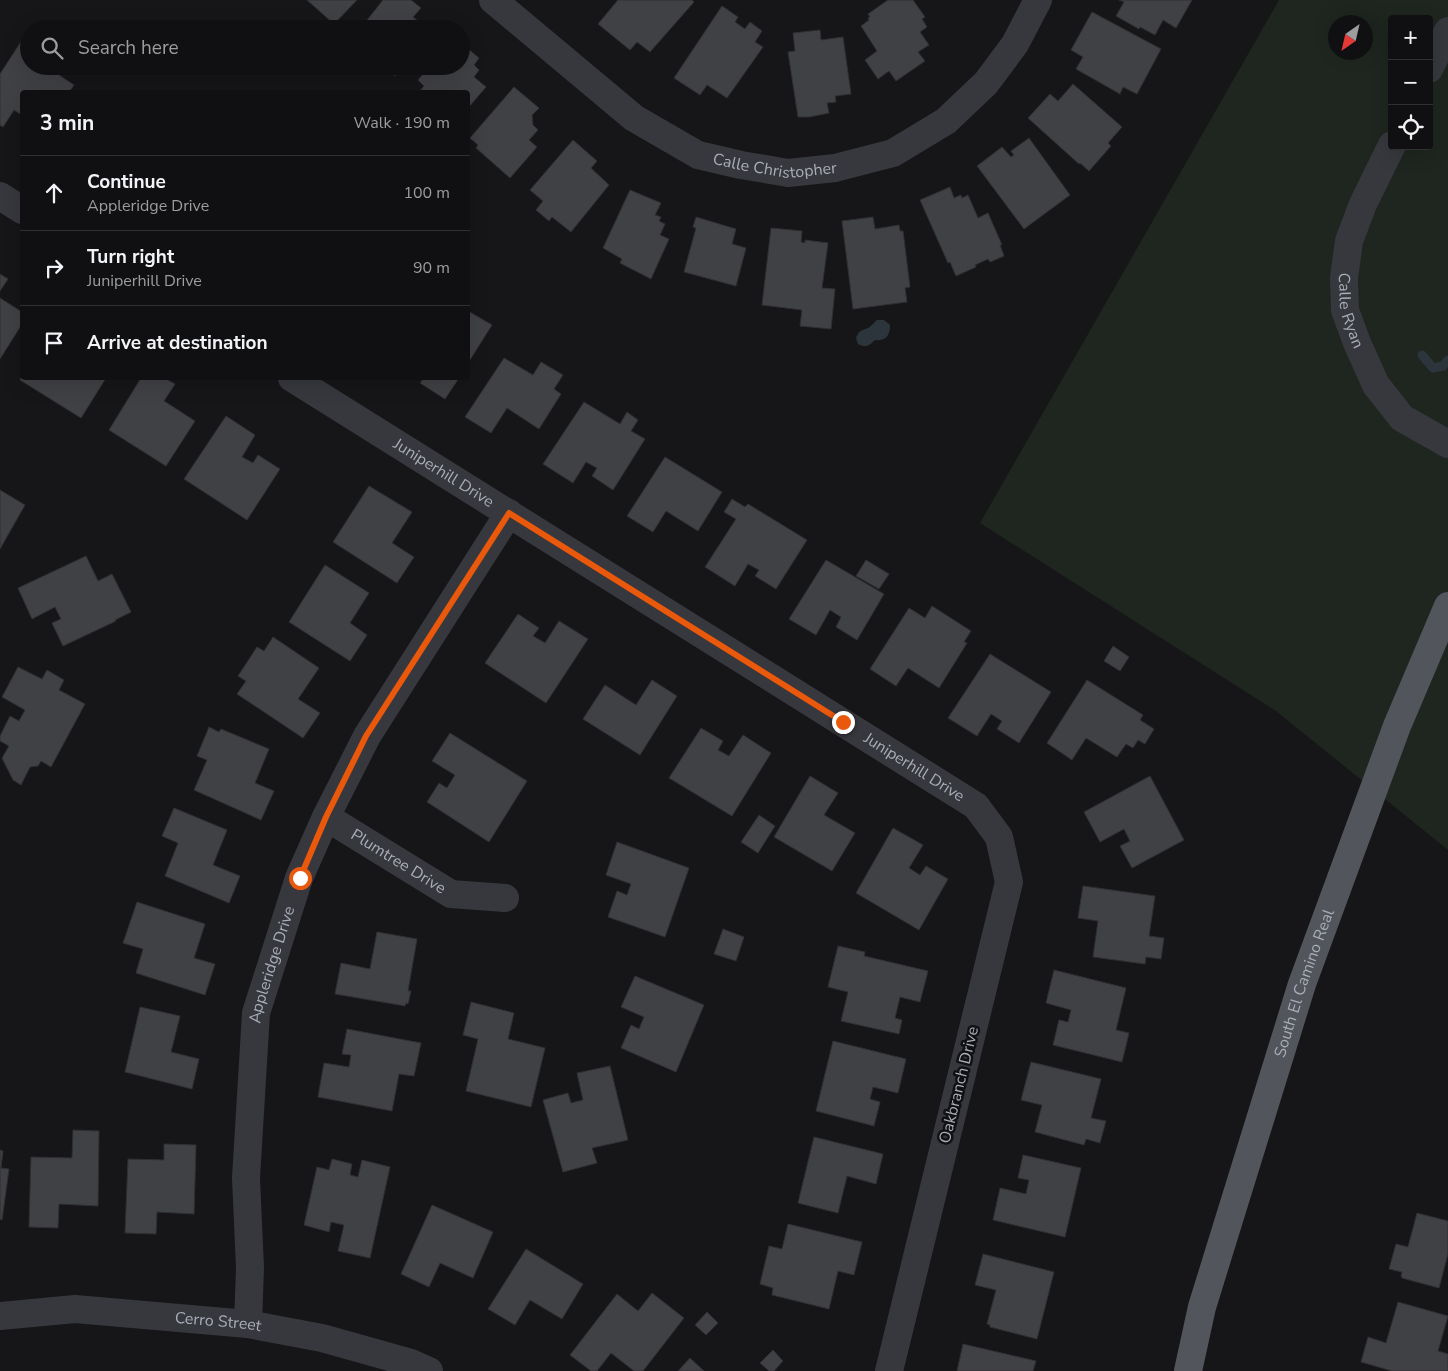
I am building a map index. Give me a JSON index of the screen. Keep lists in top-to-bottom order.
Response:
{
  "streets": {
    "main road": ["South El Camino Real"],
    "street": [
      "Calle Christopher",
      "Calle Ryan",
      "Juniperhill Drive",
      "Plumtree Drive",
      "Appleridge Drive",
      "Oakbranch Drive",
      "Cerro Street"
    ]
  },
  "crossings": [
    ["Juniperhill Drive", "Appleridge Drive"],
    ["Juniperhill Drive", "Oakbranch Drive"],
    ["Plumtree Drive", "Appleridge Drive"],
    ["Appleridge Drive", "Cerro Street"]
  ],
  "north": "bottom left",
  "page": {
    "map_buttons": ["+", "−"],
    "search": "Search here",
    "heading": ["3 min", "Walk · 190 m"],
    "list": [
      ["Continue", "Appleridge Drive", "100 m"],
      ["Turn right", "Juniperhill Drive", "90 m"],
      "Arrive at destination"
    ]
  }
}
